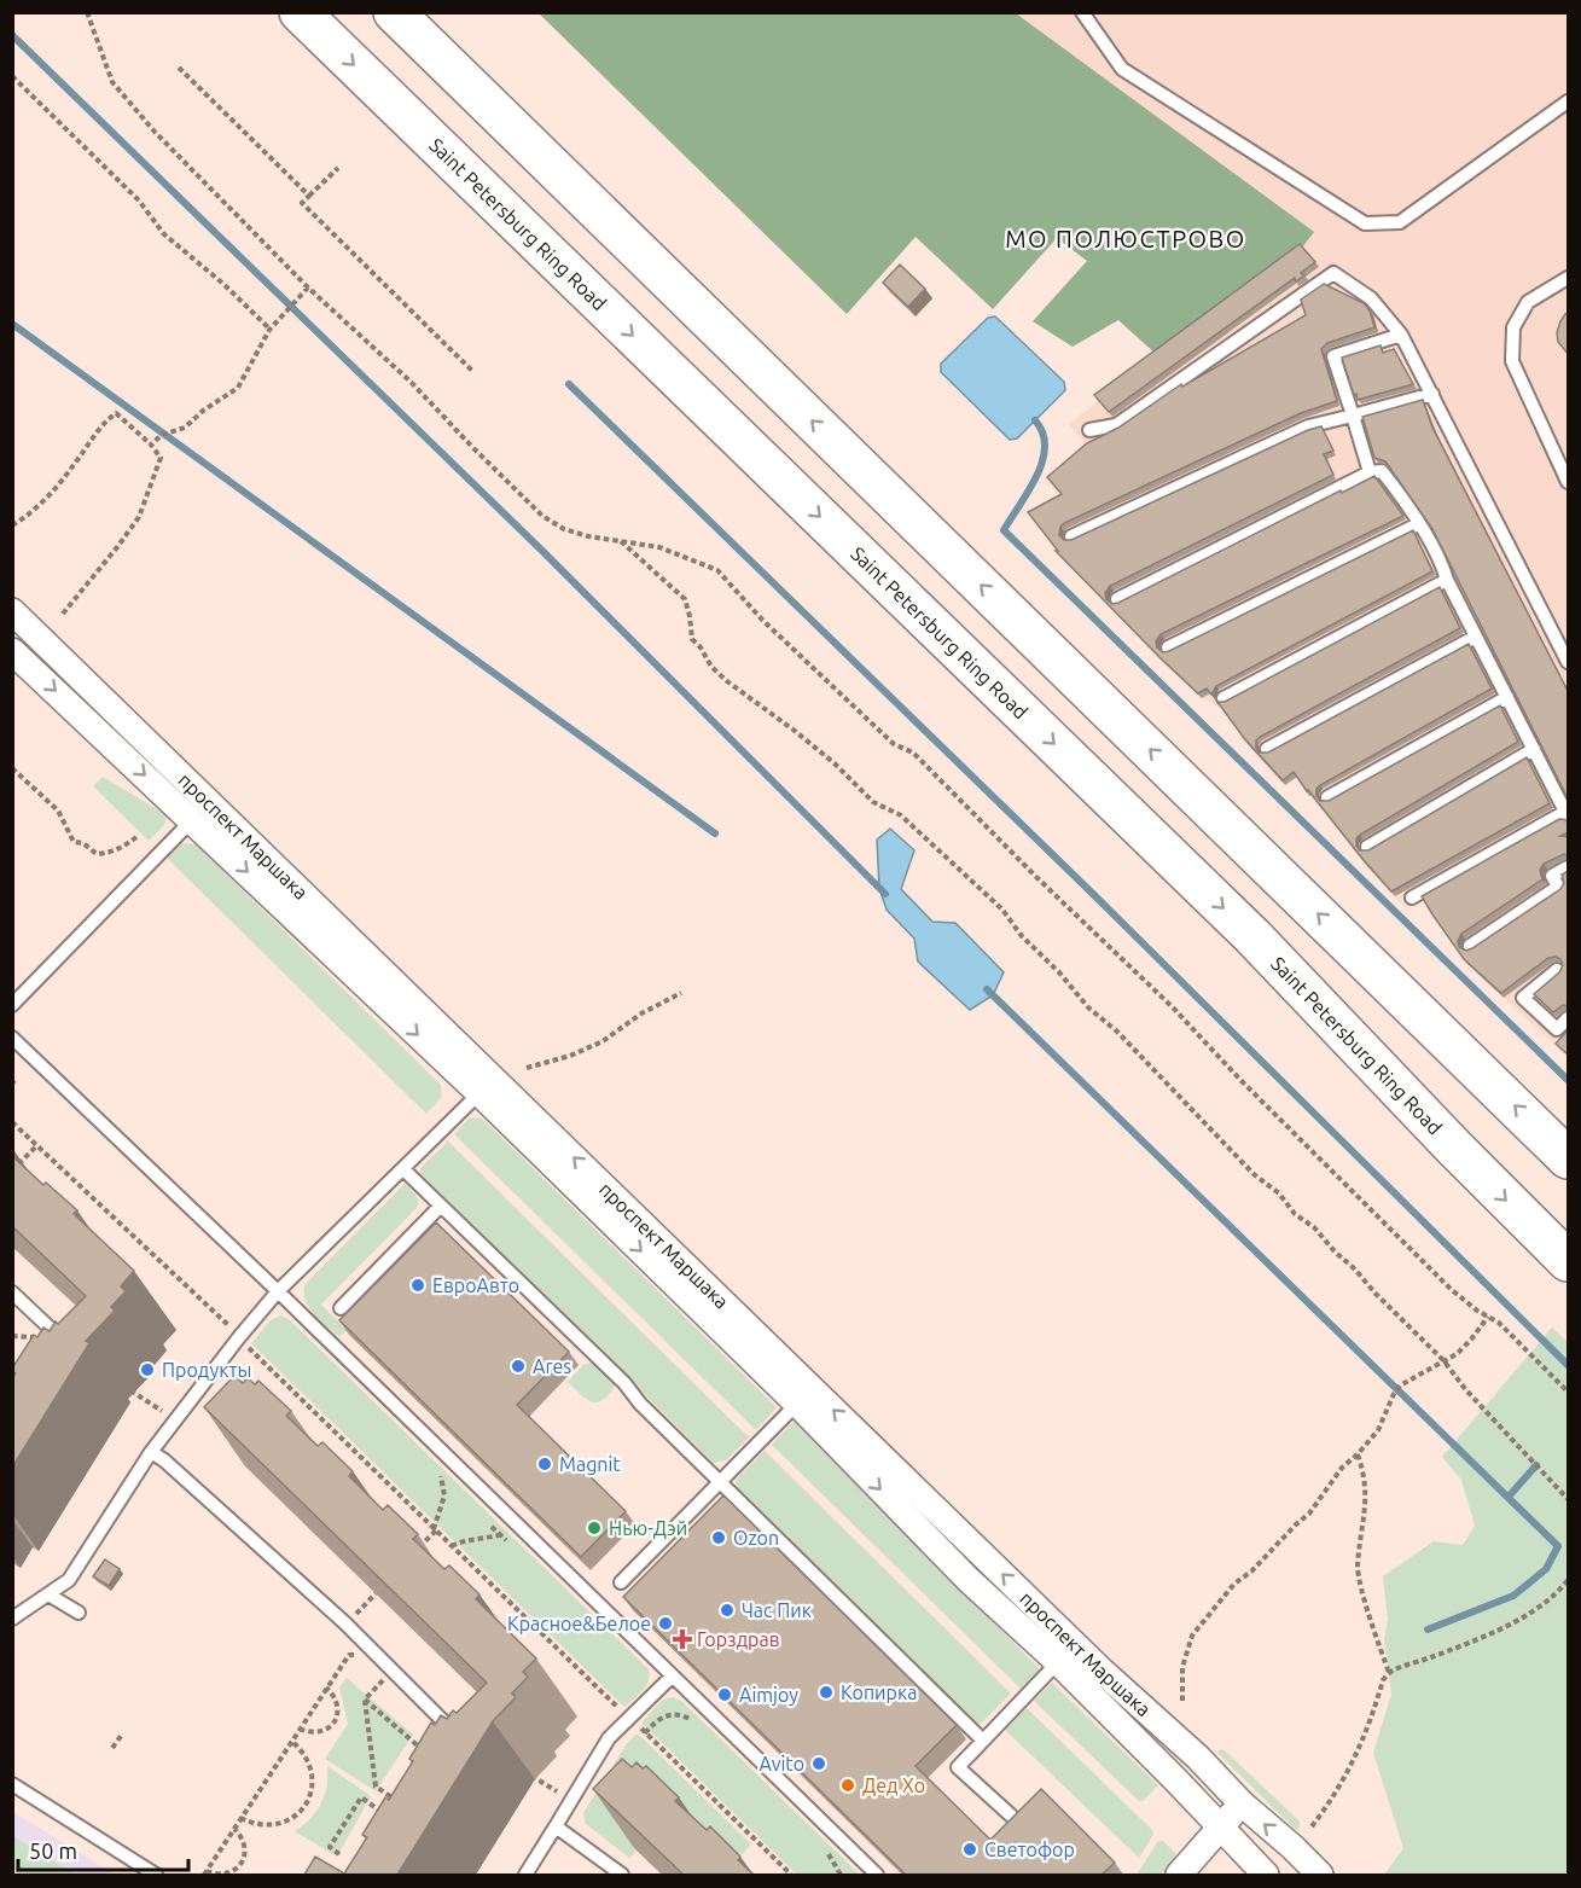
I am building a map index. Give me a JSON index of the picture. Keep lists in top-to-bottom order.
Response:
{
  "streets": {
    "highway": ["Saint Petersburg Ring Road"],
    "street": ["проспект Маршака"]
  },
  "districts": ["МО ПОЛЮСТРОВО"],
  "places": {
    "other": [
      "ЕвроАвто",
      "Ares",
      "Продукты",
      "Magnit",
      "Нью-Дэй",
      "Ozon",
      "Час Пик",
      "Красное&Белое",
      "Копирка",
      "Aimjoy",
      "Avito",
      "Дед Хо",
      "Светофор"
    ],
    "health": ["Горздрав"]
  },
  "scale_bar": "50 m"
}
